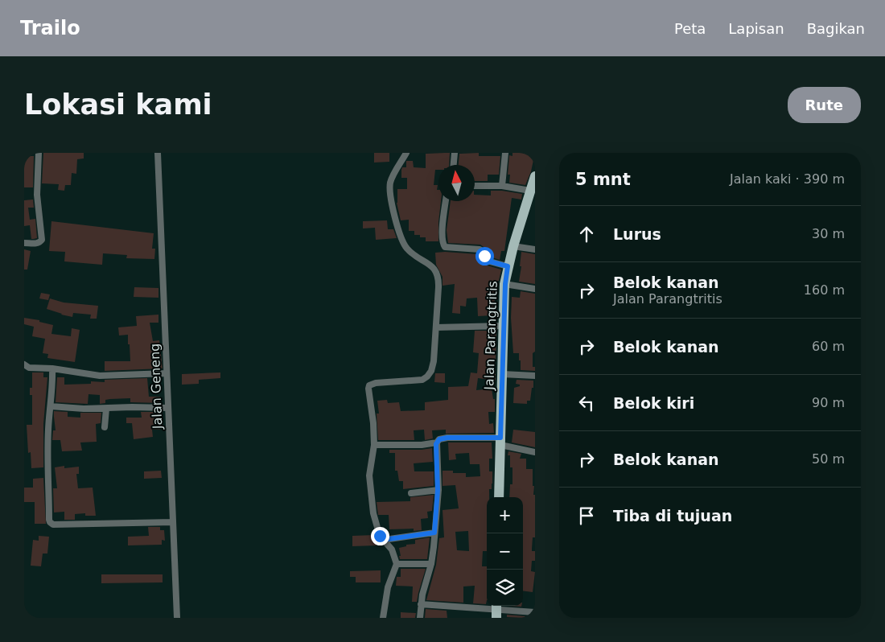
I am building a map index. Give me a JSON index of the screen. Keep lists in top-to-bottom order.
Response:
{
  "streets": {
    "main road": ["Jalan Parangtritis"],
    "street": ["Jalan Geneng"]
  },
  "north": "top",
  "page": {
    "header": "Trailo",
    "nav": ["Peta", "Lapisan", "Bagikan"],
    "buttons": "Rute",
    "title": "Lokasi kami",
    "heading": ["5 mnt", "Jalan kaki · 390 m"],
    "list": [
      ["Lurus", "30 m"],
      ["Belok kanan", "Jalan Parangtritis", "160 m"],
      ["Belok kanan", "60 m"],
      ["Belok kiri", "90 m"],
      ["Belok kanan", "50 m"],
      "Tiba di tujuan"
    ],
    "map_buttons": ["+", "−"]
  }
}
